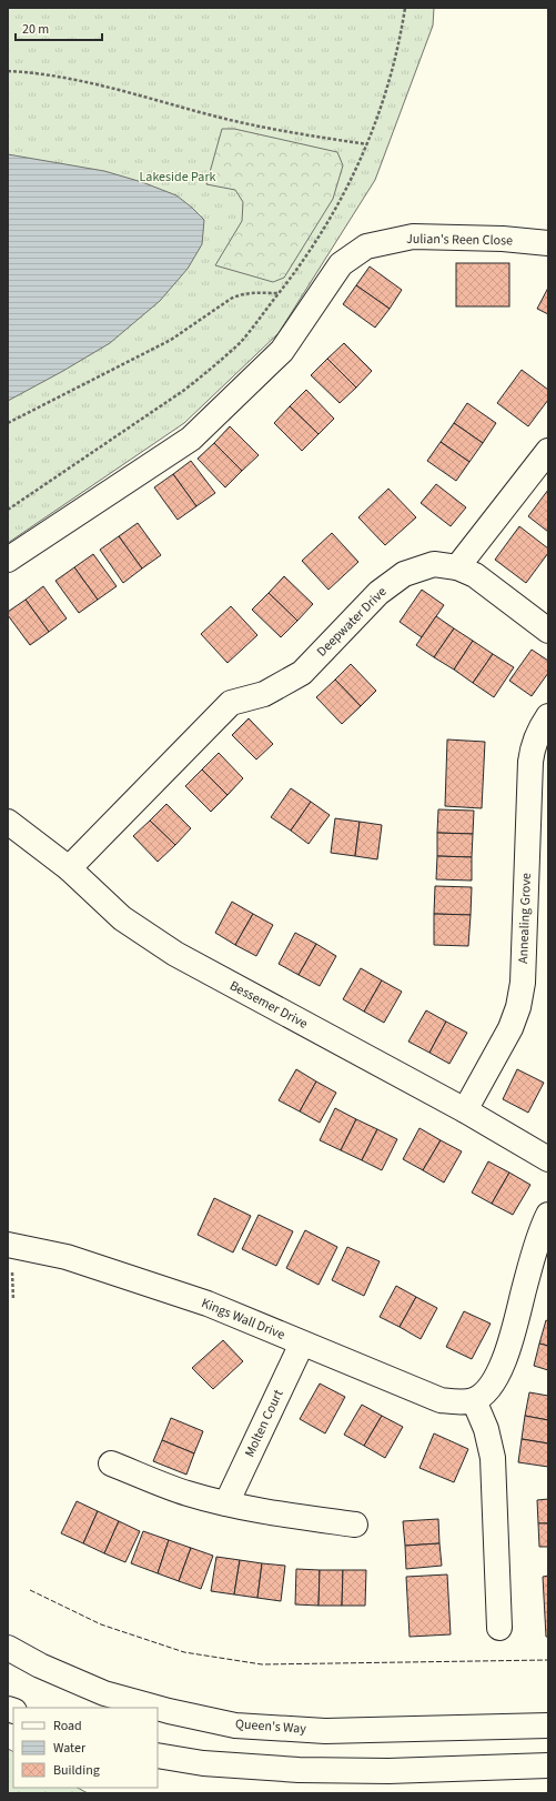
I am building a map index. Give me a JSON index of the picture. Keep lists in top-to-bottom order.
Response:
{
  "streets": {
    "street": [
      "Julian's Reen Close",
      "Deepwater Drive",
      "Annealing Grove",
      "Bessemer Drive",
      "Kings Wall Drive",
      "Molten Court",
      "Queen's Way"
    ]
  },
  "crossings": [
    ["Deepwater Drive", "Bessemer Drive"],
    ["Annealing Grove", "Bessemer Drive"],
    ["Kings Wall Drive", "Molten Court"]
  ],
  "parks": ["Lakeside Park"],
  "legend": ["Road", "Water", "Building"],
  "scale_bar": "20 m"
}
